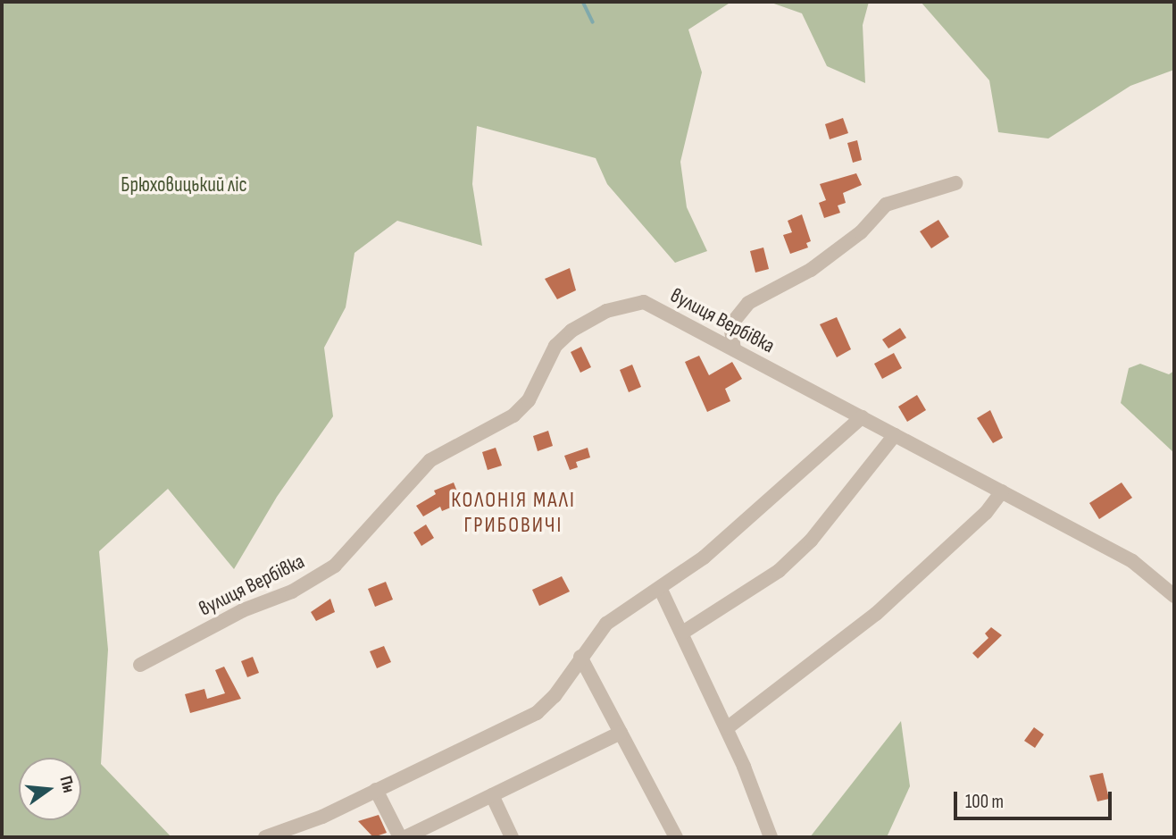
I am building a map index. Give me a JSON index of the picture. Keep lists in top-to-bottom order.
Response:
{
  "streets": {
    "street": ["вулиця Вербівка"]
  },
  "districts": ["КОЛОНІЯ МАЛІ ГРИБОВИЧІ"],
  "parks": ["Брюховицький ліс"],
  "scale_bar": "100 m",
  "north": "right"
}
